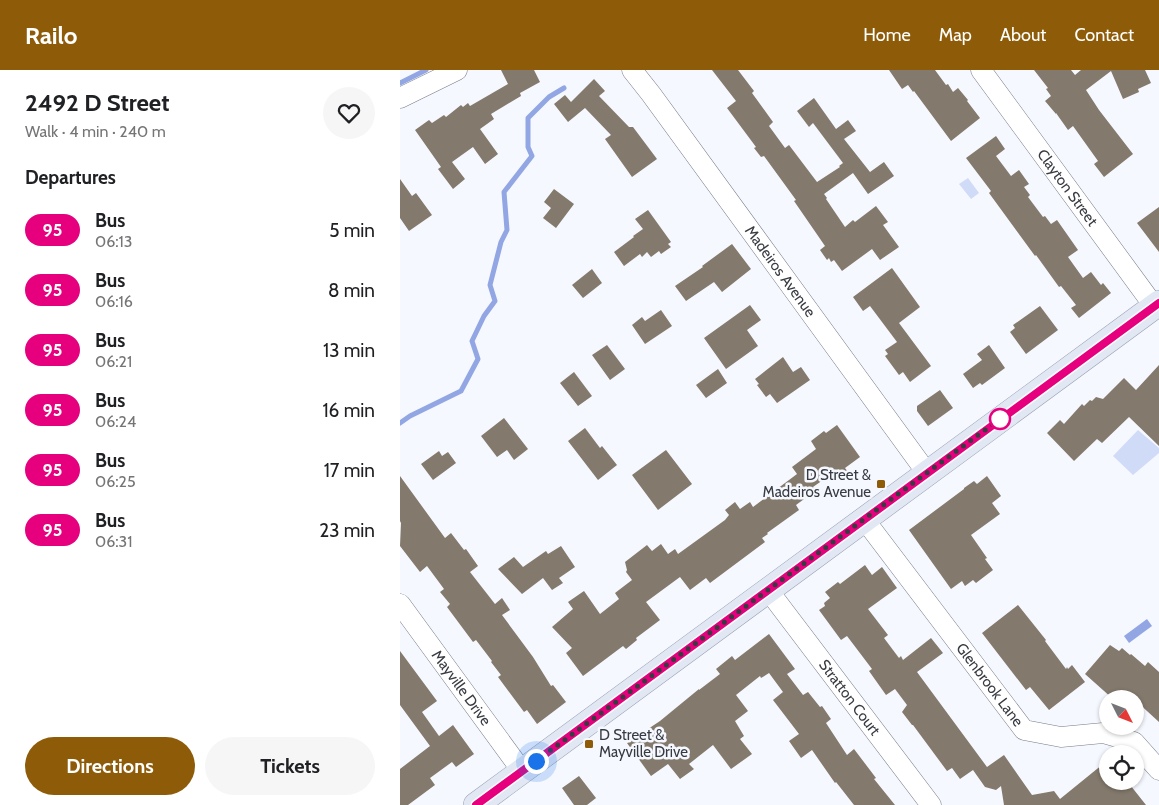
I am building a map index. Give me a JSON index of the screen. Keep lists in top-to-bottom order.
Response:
{
  "streets": {
    "street": [
      "Clayton Street",
      "Madeiros Avenue",
      "Glenbrook Lane",
      "Mayville Drive",
      "Stratton Court"
    ]
  },
  "places": {
    "transit": ["D Street & Madeiros Avenue", "D Street & Mayville Drive"]
  },
  "lines": ["bus line 95"],
  "north": "bottom right",
  "page": {
    "header": "Railo",
    "nav": [
      "Home",
      "Map",
      "About",
      "Contact"
    ],
    "heading": [
      ["2492 D Street", "Walk · 4 min · 240 m"],
      "Departures"
    ],
    "list": [
      {
        "mark": "95",
        "name": "Bus",
        "note": "06:13",
        "value": "5 min"
      },
      {
        "mark": "95",
        "name": "Bus",
        "note": "06:16",
        "value": "8 min"
      },
      {
        "mark": "95",
        "name": "Bus",
        "note": "06:21",
        "value": "13 min"
      },
      {
        "mark": "95",
        "name": "Bus",
        "note": "06:24",
        "value": "16 min"
      },
      {
        "mark": "95",
        "name": "Bus",
        "note": "06:25",
        "value": "17 min"
      },
      {
        "mark": "95",
        "name": "Bus",
        "note": "06:31",
        "value": "23 min"
      }
    ],
    "buttons": ["Directions", "Tickets"]
  }
}
